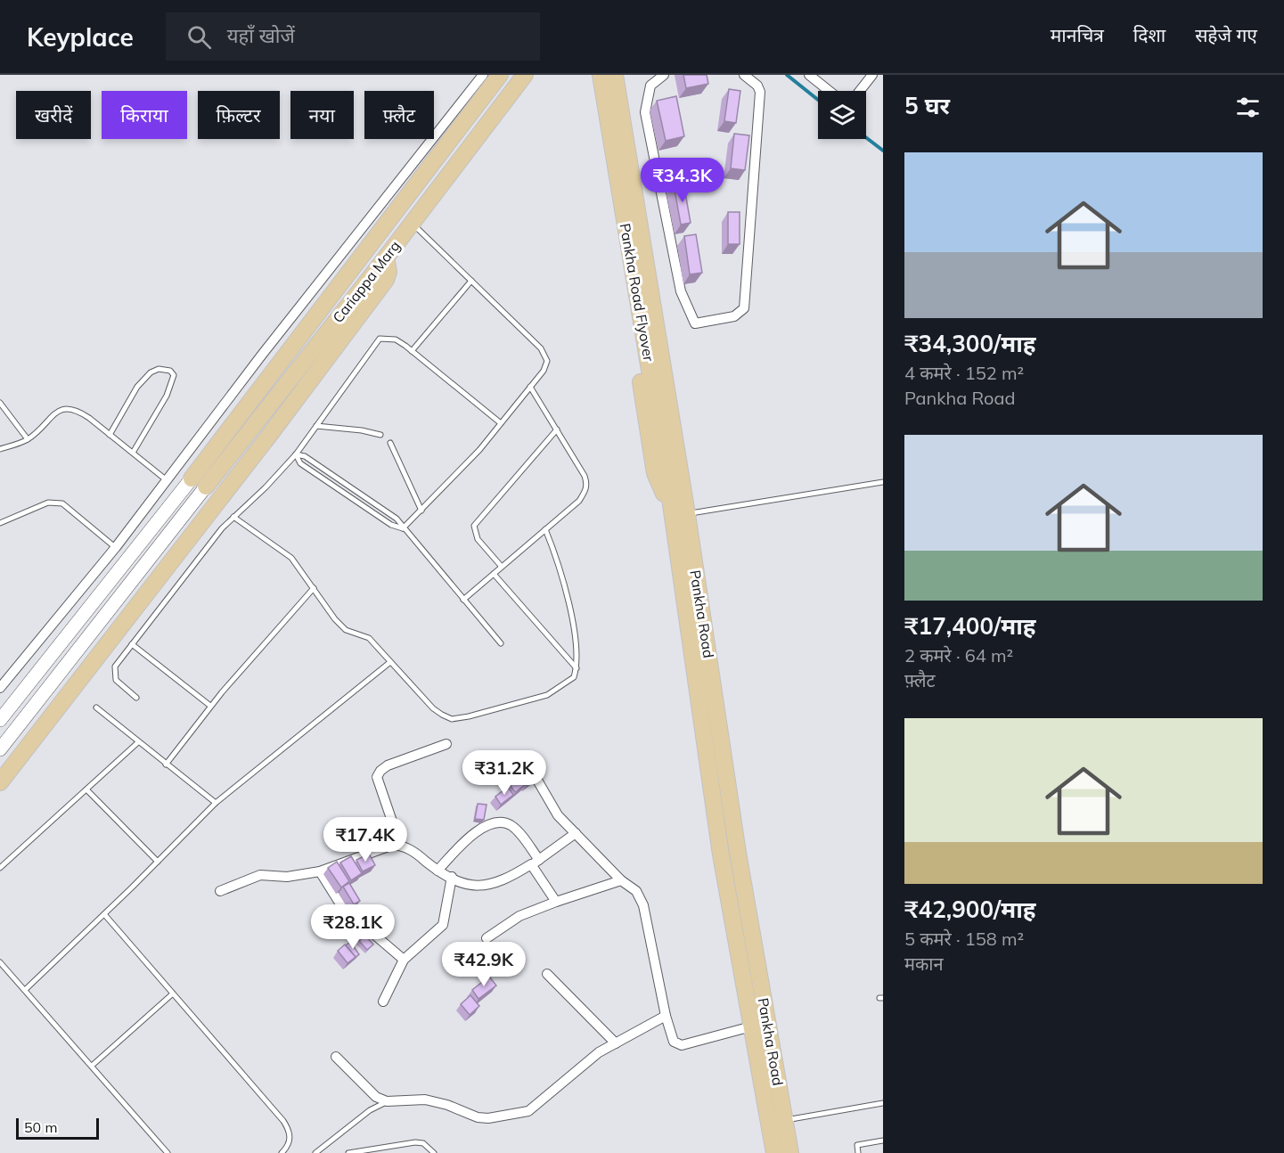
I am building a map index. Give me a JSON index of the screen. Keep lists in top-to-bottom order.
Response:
{
  "streets": {
    "main road": ["Cariappa Marg", "Pankha Road Flyover", "Pankha Road"]
  },
  "crossings": [
    ["Pankha Road Flyover", "Pankha Road"]
  ],
  "scale_bar": "50 m",
  "page": {
    "header": "Keyplace",
    "search": "यहाँ खोजें",
    "nav": ["मानचित्र", "दिशा", "सहेजे गए"],
    "heading": "5 घर",
    "chip": [
      "खरीदें",
      "किराया",
      "फ़िल्टर",
      "नया",
      "फ़्लैट"
    ],
    "list": [
      {
        "name": "₹34,300/माह",
        "note": "4 कमरे · 152 m² · Pankha Road"
      },
      {
        "name": "₹17,400/माह",
        "note": "2 कमरे · 64 m² · फ़्लैट"
      },
      {
        "name": "₹42,900/माह",
        "note": "5 कमरे · 158 m² · मकान"
      }
    ],
    "price": [
      "₹34.3K",
      "₹31.2K",
      "₹17.4K",
      "₹28.1K",
      "₹42.9K"
    ],
    "scale": "50 m"
  }
}
